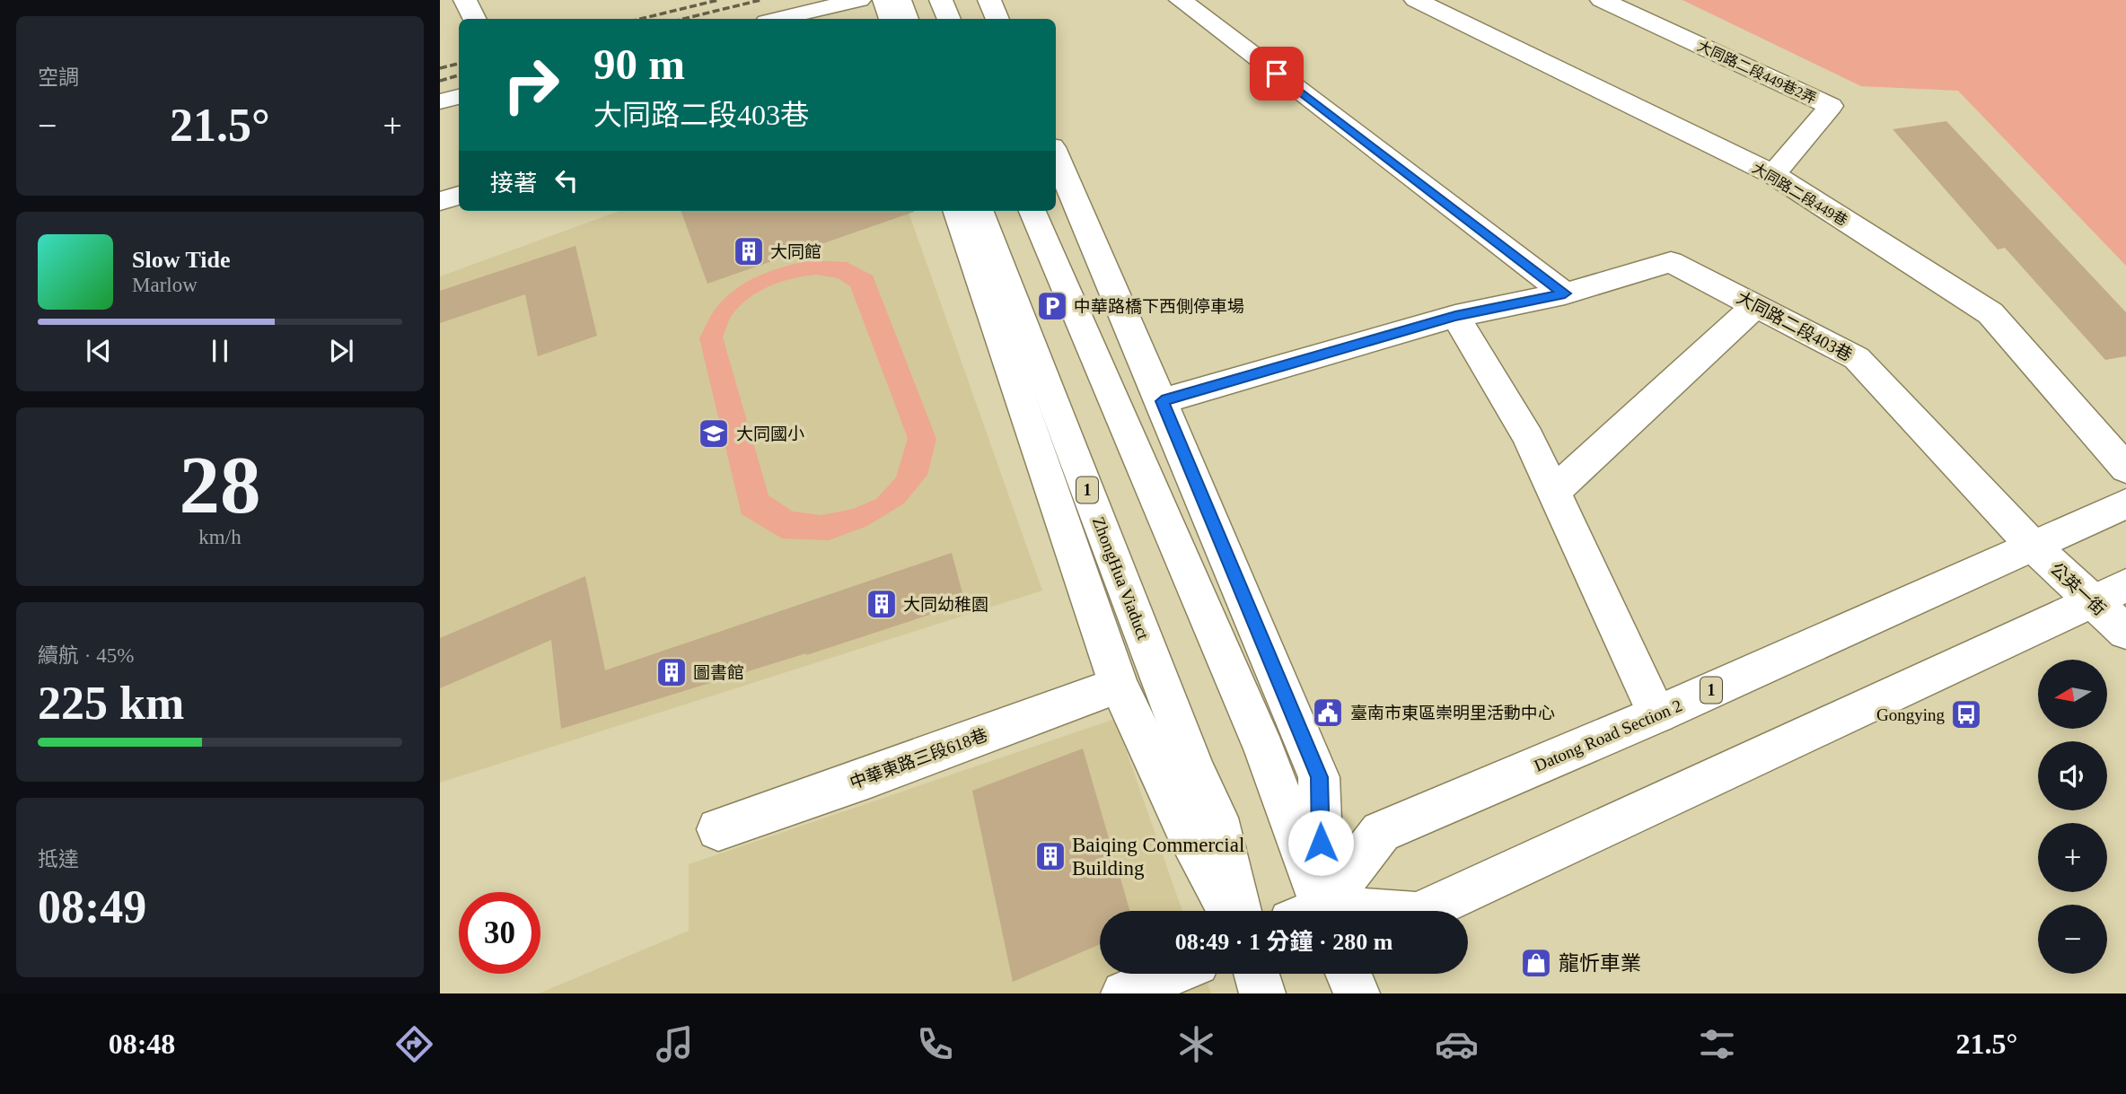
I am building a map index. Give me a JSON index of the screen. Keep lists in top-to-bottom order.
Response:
{
  "streets": {
    "street": [
      "大同路二段449巷2弄",
      "大同路二段449巷",
      "大同路二段403巷",
      "1",
      "ZhongHua Viaduct",
      "公英一街",
      "Datong Road Section 2",
      "中華東路三段618巷"
    ]
  },
  "crossings": [
    ["大同路二段449巷2弄", "大同路二段449巷"],
    ["大同路二段403巷", "公英一街"],
    ["大同路二段403巷", "Datong Road Section 2"],
    ["公英一街", "Datong Road Section 2"]
  ],
  "places": {
    "building": [
      "大同館",
      "大同幼稚園",
      "圖書館",
      "Baiqing Commercial Building"
    ],
    "parking": ["中華路橋下西側停車場"],
    "school or university": ["大同國小"],
    "public building": ["臺南市東區崇明里活動中心"],
    "bus stop": ["Gongying"],
    "shop": ["龍忻車業"]
  },
  "north": "left",
  "page": {
    "tile": [
      "空調",
      ["28", "km/h"],
      ["續航 · 45%", "225 km"],
      ["抵達", "08:49"]
    ],
    "turn": ["90 m", "大同路二段403巷"],
    "heat": ["−", "21.5°", "+"],
    "then": "接著",
    "song": ["Slow Tide", "Marlow"],
    "map_buttons": ["+", "−"],
    "limit": "30",
    "trip": "08:49 · 1 分鐘 · 280 m",
    "tabs": ["08:48", "21.5°"]
  }
}
